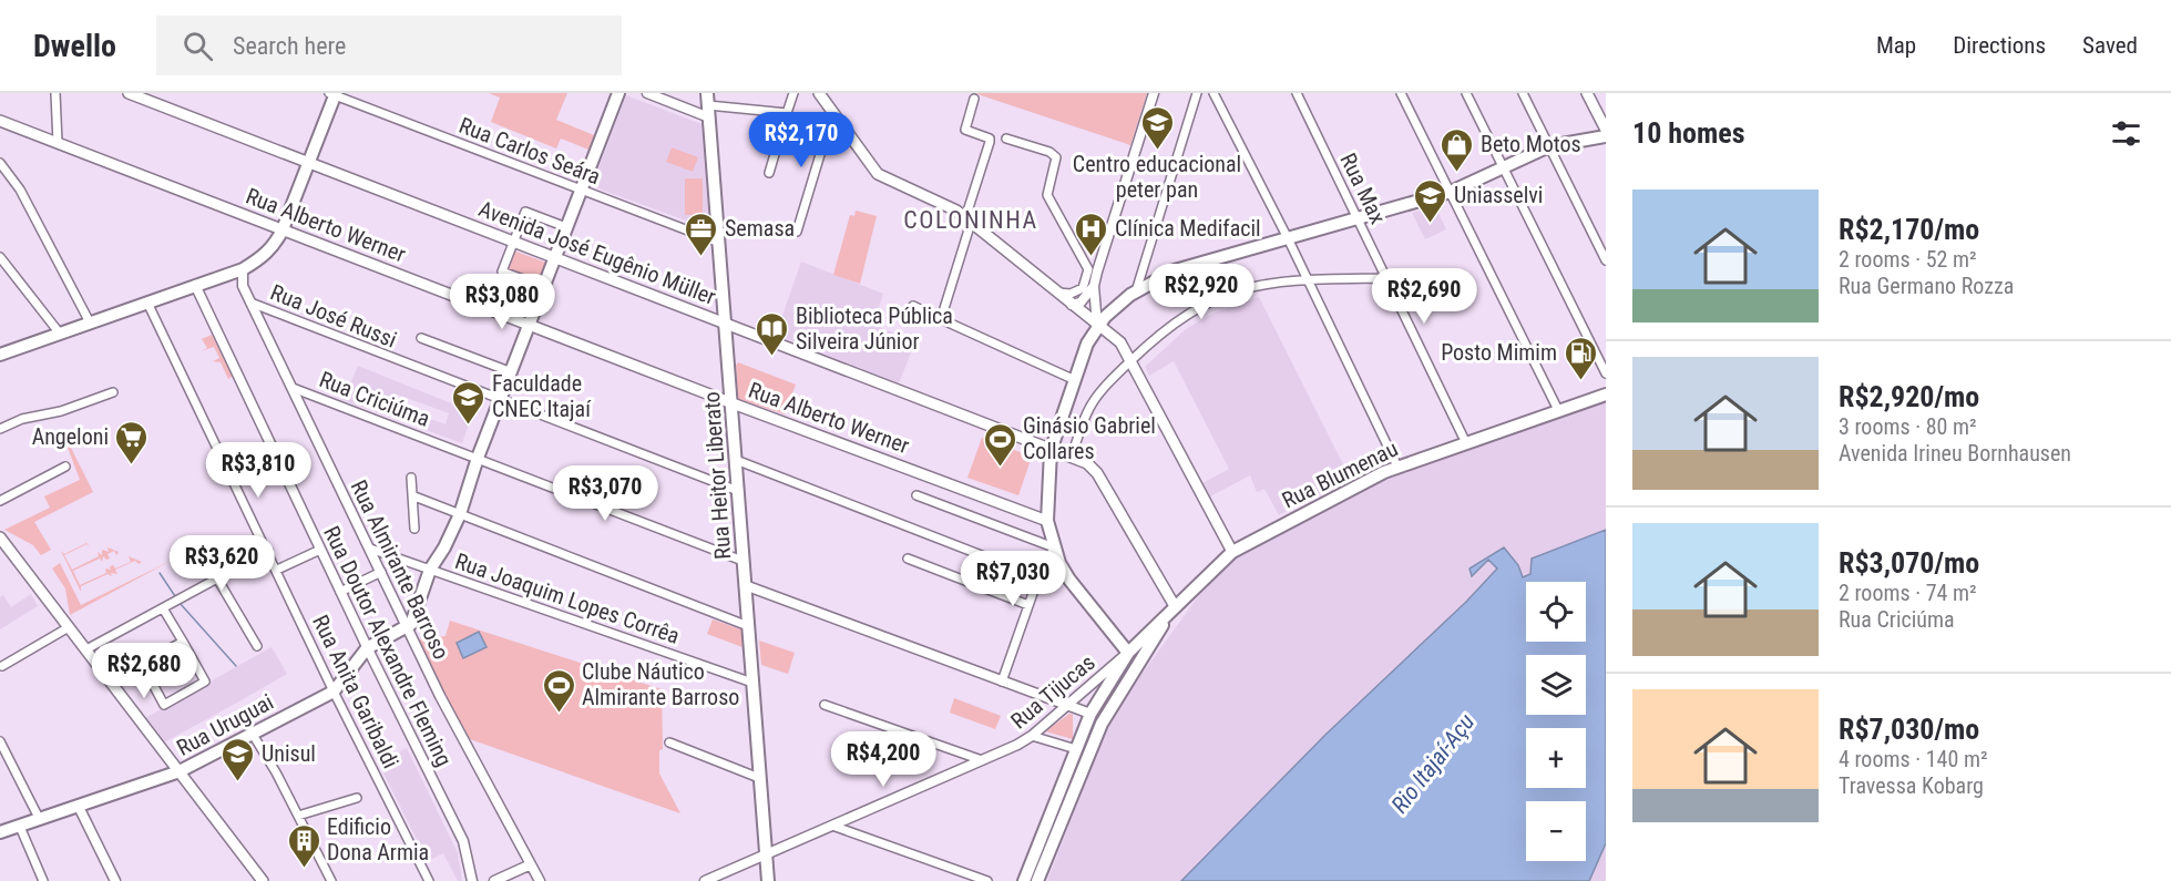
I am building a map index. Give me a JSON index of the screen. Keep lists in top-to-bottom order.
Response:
{
  "streets": {
    "main road": [
      "Rua Alberto Werner",
      "Avenida José Eugênio Müller",
      "Rua Blumenau",
      "Rua Heitor Liberato",
      "Rua Uruguai"
    ],
    "street": [
      "Rua Carlos Seára",
      "Rua Max",
      "Rua José Russi",
      "Rua Criciúma",
      "Rua Almirante Barroso",
      "Rua Joaquim Lopes Corrêa",
      "Rua Doutor Alexandre Fleming",
      "Rua Anita Garibaldi",
      "Rua Tijucas"
    ]
  },
  "crossings": [
    ["Rua Carlos Seára", "Rua Heitor Liberato"],
    ["Rua Max", "Rua Blumenau"],
    ["Rua Alberto Werner", "Rua Heitor Liberato"],
    ["Avenida José Eugênio Müller", "Rua Blumenau"],
    ["Avenida José Eugênio Müller", "Rua Heitor Liberato"],
    ["Rua José Russi", "Rua Heitor Liberato"],
    ["Rua José Russi", "Rua Almirante Barroso"],
    ["Rua Criciúma", "Rua Heitor Liberato"],
    ["Rua Criciúma", "Rua Almirante Barroso"],
    ["Rua Blumenau", "Rua Tijucas"],
    ["Rua Heitor Liberato", "Rua Joaquim Lopes Corrêa"],
    ["Rua Heitor Liberato", "Rua Tijucas"],
    ["Rua Almirante Barroso", "Rua Joaquim Lopes Corrêa"],
    ["Rua Almirante Barroso", "Rua Uruguai"],
    ["Rua Doutor Alexandre Fleming", "Rua Uruguai"],
    ["Rua Anita Garibaldi", "Rua Uruguai"]
  ],
  "districts": ["COLONINHA"],
  "water": ["Rio Itajaí-Açu"],
  "places": {
    "school or university": [
      "Centro educacional peter pan",
      "Uniasselvi",
      "Faculdade CNEC Itajaí",
      "Unisul"
    ],
    "shop": ["Beto Motos"],
    "office": ["Semasa"],
    "hospital": ["Clínica Medifacil"],
    "library": ["Biblioteca Pública Silveira Júnior"],
    "fuel station": ["Posto Mimim"],
    "supermarket": ["Angeloni"],
    "sports": ["Ginásio Gabriel Collares", "Clube Náutico Almirante Barroso"],
    "building": ["Edificio Dona Armia"]
  },
  "page": {
    "header": "Dwello",
    "search": "Search here",
    "nav": ["Map", "Directions", "Saved"],
    "heading": "10 homes",
    "price": [
      "R$2,170",
      "R$2,920",
      "R$2,690",
      "R$3,080",
      "R$3,810",
      "R$3,070",
      "R$3,620",
      "R$7,030",
      "R$2,680",
      "R$4,200"
    ],
    "list": [
      {
        "name": "R$2,170/mo",
        "note": "2 rooms · 52 m² · Rua Germano Rozza"
      },
      {
        "name": "R$2,920/mo",
        "note": "3 rooms · 80 m² · Avenida Irineu Bornhausen"
      },
      {
        "name": "R$3,070/mo",
        "note": "2 rooms · 74 m² · Rua Criciúma"
      },
      {
        "name": "R$7,030/mo",
        "note": "4 rooms · 140 m² · Travessa Kobarg"
      }
    ],
    "map_buttons": ["+", "−"]
  }
}
